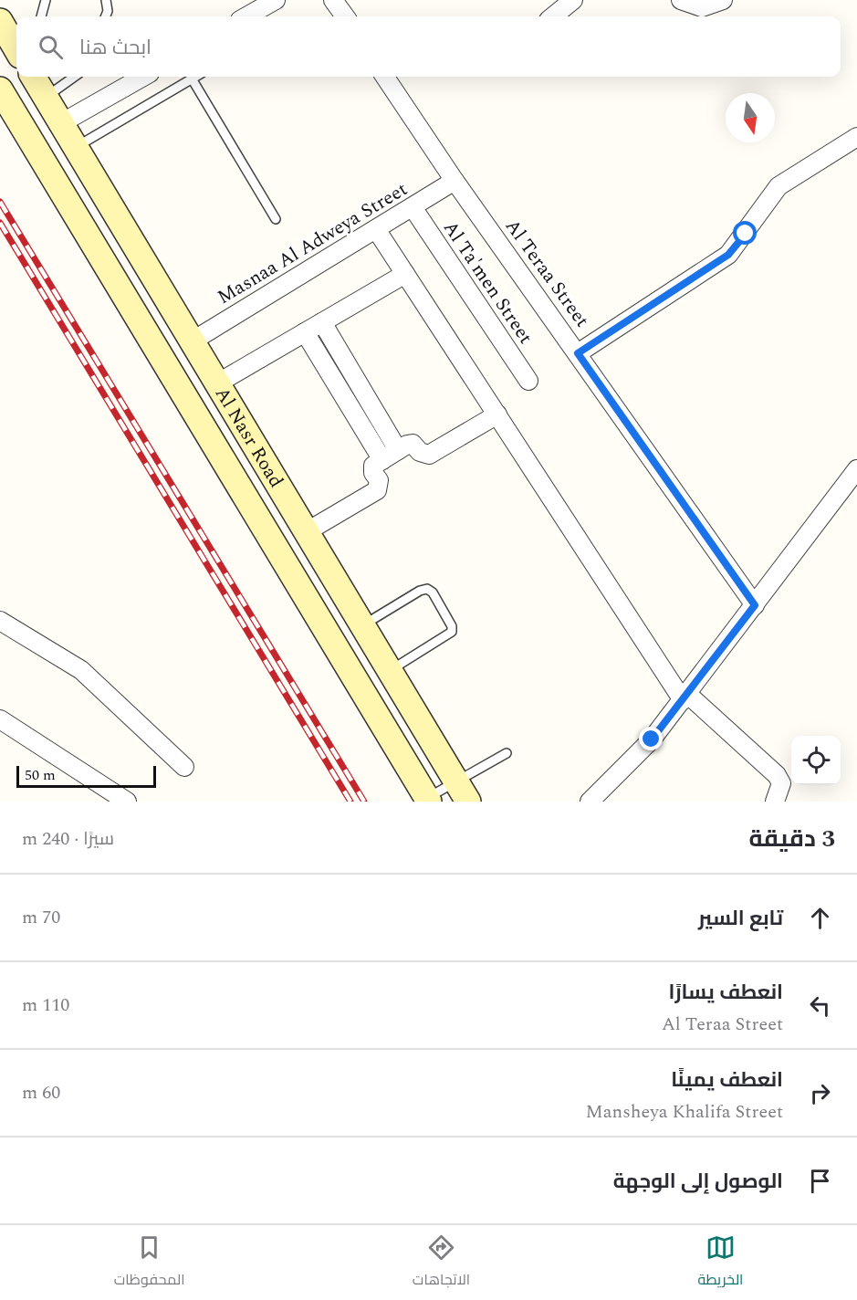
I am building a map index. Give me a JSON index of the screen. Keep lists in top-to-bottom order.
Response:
{
  "streets": {
    "main road": ["Al Nasr Road"],
    "street": ["Masnaa Al Adweya Street", "Al Teraa Street", "Al Ta'men Street"]
  },
  "crossings": [
    ["Masnaa Al Adweya Street", "Al Teraa Street"],
    ["Masnaa Al Adweya Street", "Al Ta'men Street"],
    ["Masnaa Al Adweya Street", "Al Nasr Road"]
  ],
  "scale_bar": "50 m",
  "north": "bottom",
  "page": {
    "search": "ابحث هنا",
    "scale": "50 m",
    "heading": ["3 دقيقة", "سيرًا · 240 m"],
    "list": [
      ["تابع السير", "70 m"],
      ["انعطف يسارًا", "Al Teraa Street", "110 m"],
      ["انعطف يمينًا", "Mansheya Khalifa Street", "60 m"],
      "الوصول إلى الوجهة"
    ],
    "nav": ["الخريطة", "الاتجاهات", "المحفوظات"]
  }
}
